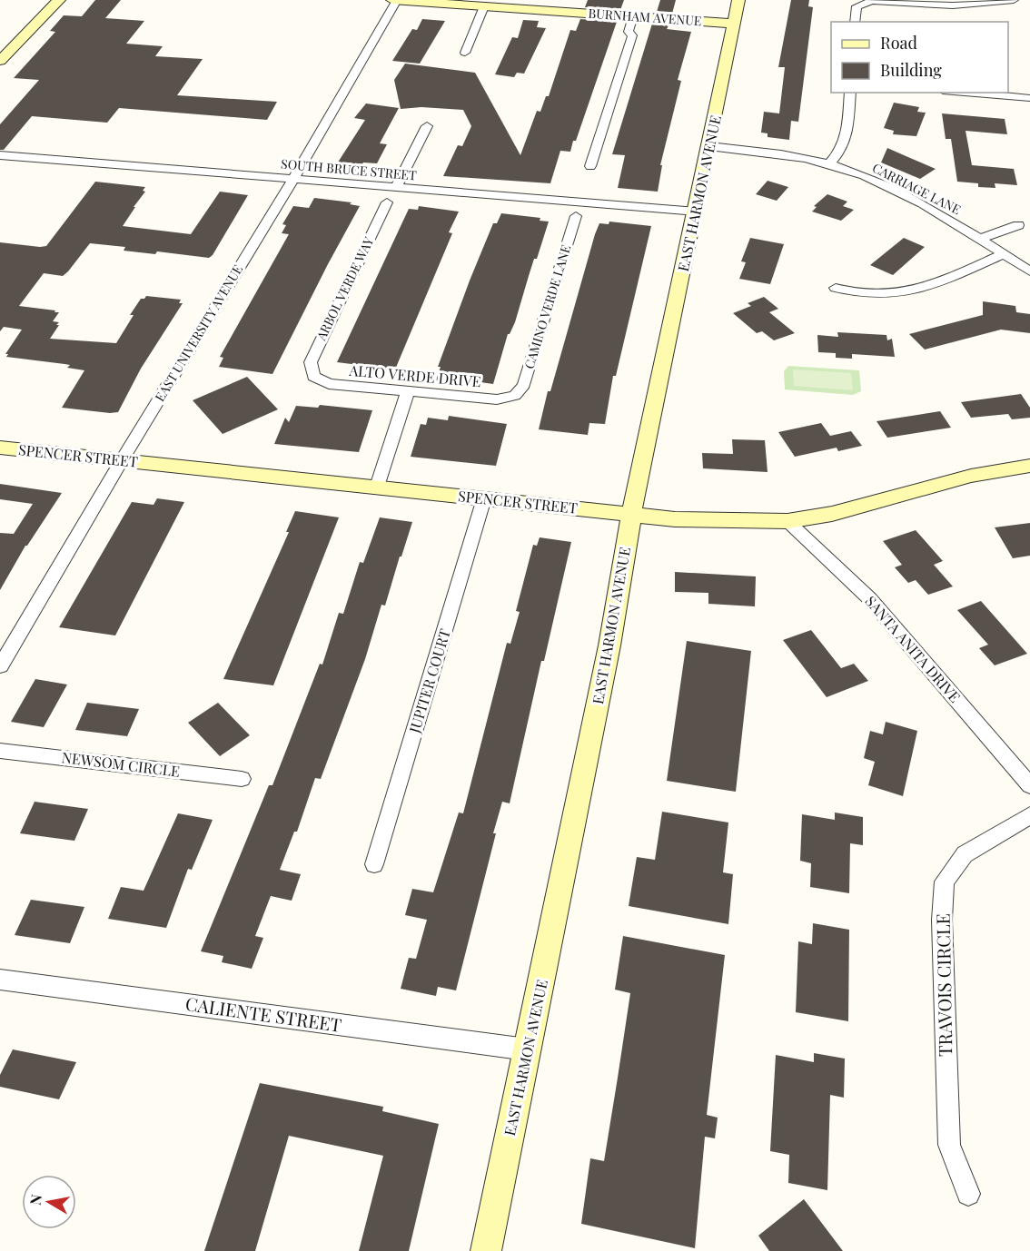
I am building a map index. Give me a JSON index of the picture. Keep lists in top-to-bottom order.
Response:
{
  "streets": {
    "main road": ["BURNHAM AVENUE", "EAST HARMON AVENUE", "SPENCER STREET"],
    "street": [
      "SOUTH BRUCE STREET",
      "CARRIAGE LANE",
      "ARBOL VERDE WAY",
      "CAMINO VERDE LANE",
      "EAST UNIVERSITY AVENUE",
      "ALTO VERDE DRIVE",
      "SANTA ANITA DRIVE",
      "JUPITER COURT",
      "NEWSOM CIRCLE",
      "TRAVOIS CIRCLE",
      "CALIENTE STREET"
    ]
  },
  "crossings": [
    ["BURNHAM AVENUE", "EAST HARMON AVENUE"],
    ["BURNHAM AVENUE", "EAST UNIVERSITY AVENUE"],
    ["SOUTH BRUCE STREET", "EAST HARMON AVENUE"],
    ["SOUTH BRUCE STREET", "EAST UNIVERSITY AVENUE"],
    ["CARRIAGE LANE", "EAST HARMON AVENUE"],
    ["EAST HARMON AVENUE", "SPENCER STREET"],
    ["EAST HARMON AVENUE", "CALIENTE STREET"],
    ["ARBOL VERDE WAY", "ALTO VERDE DRIVE"],
    ["CAMINO VERDE LANE", "ALTO VERDE DRIVE"],
    ["EAST UNIVERSITY AVENUE", "SPENCER STREET"],
    ["SPENCER STREET", "SANTA ANITA DRIVE"],
    ["SPENCER STREET", "JUPITER COURT"]
  ],
  "legend": ["Road", "Building"],
  "north": "left"
}
